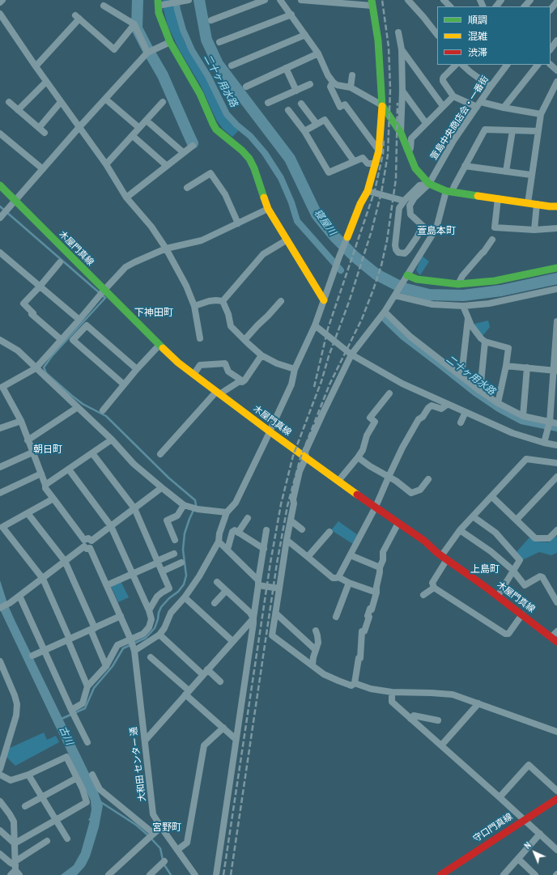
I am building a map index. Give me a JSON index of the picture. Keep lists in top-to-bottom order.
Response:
{
  "streets": {
    "street": [
      "萱島中央商店会・一番街",
      "木屋門真線",
      "大和田 センター 通",
      "守口門真線"
    ]
  },
  "districts": [
    "萱島本町",
    "下神田町",
    "朝日町",
    "上島町",
    "宮野町"
  ],
  "water": ["二十ヶ用水路", "寝屋川", "古川"],
  "legend": ["順調", "混雑", "渋滞"],
  "north": "top left"
}
